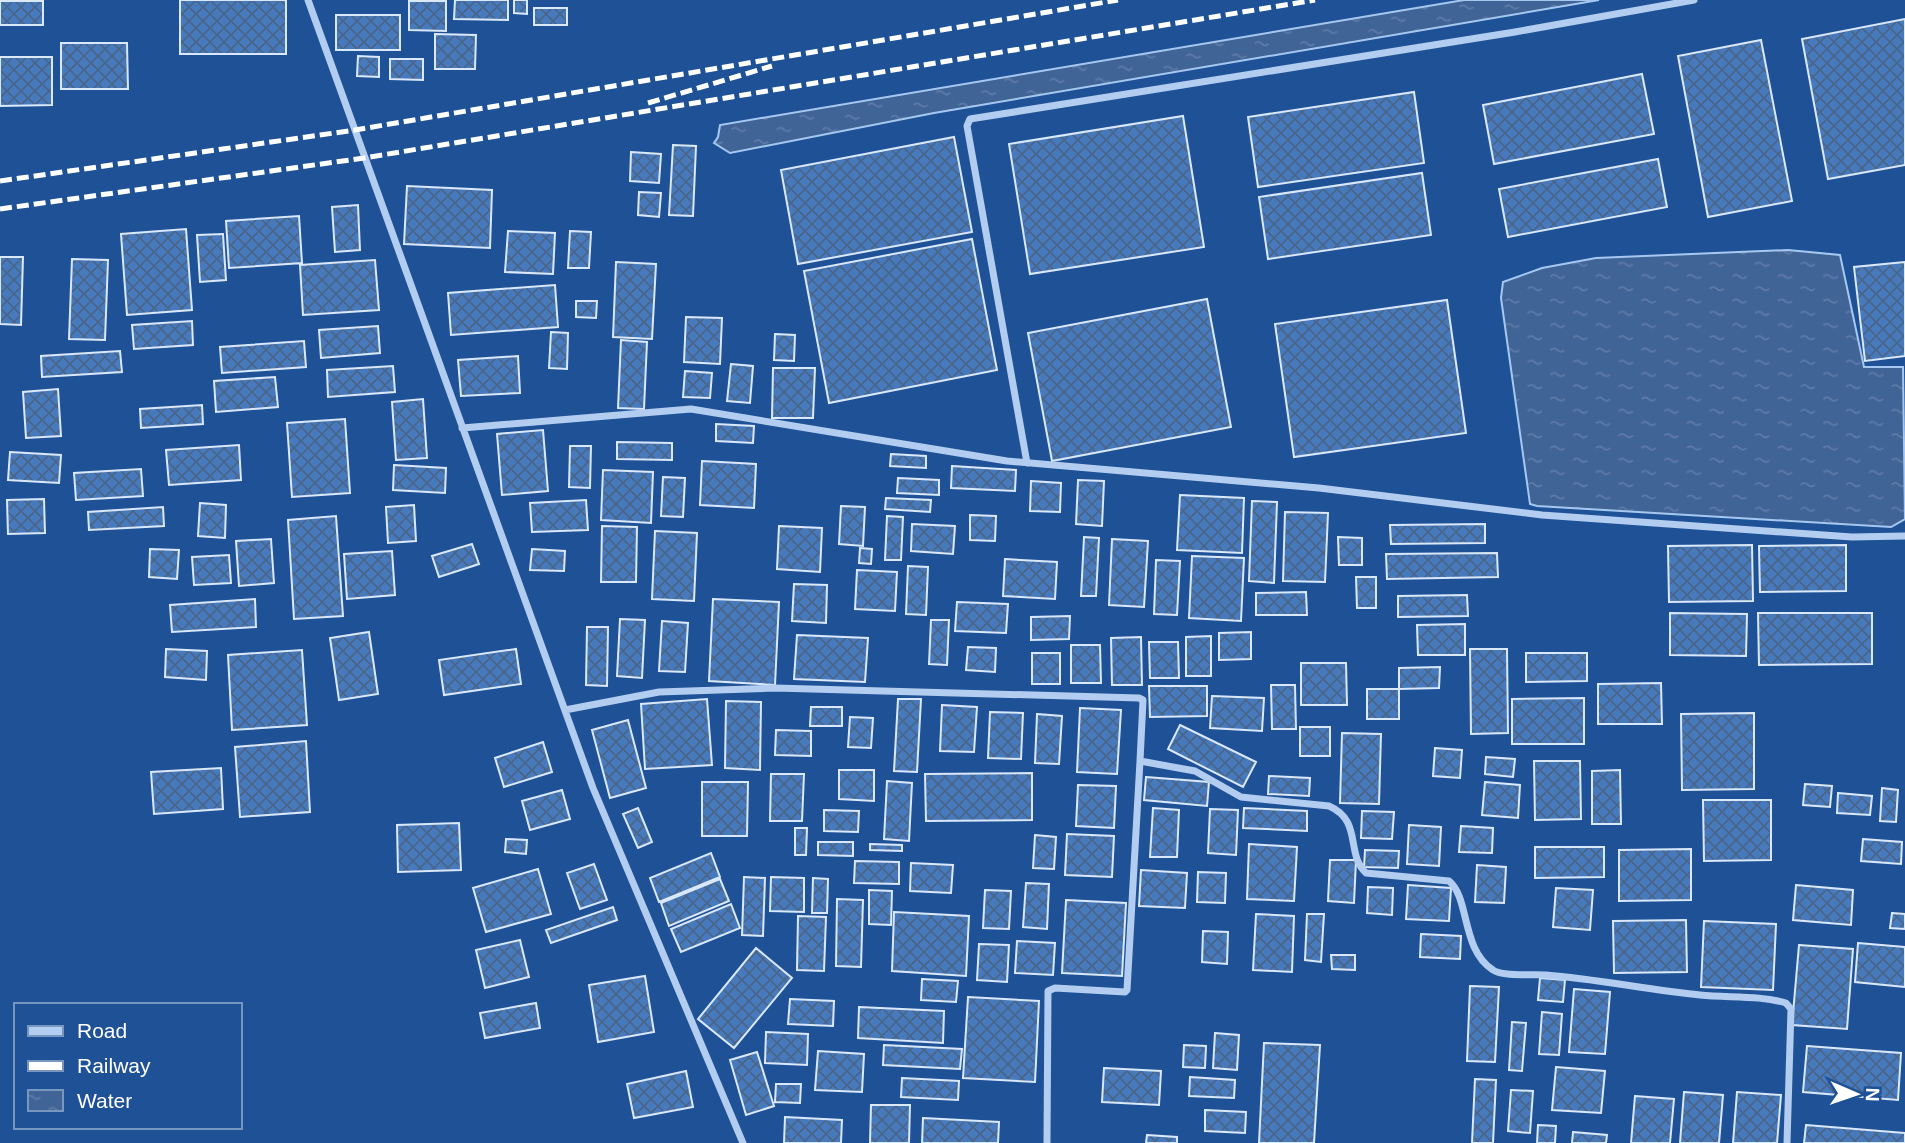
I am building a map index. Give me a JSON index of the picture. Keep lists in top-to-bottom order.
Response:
{
  "legend": ["Road", "Railway", "Water"],
  "north": "right"
}
